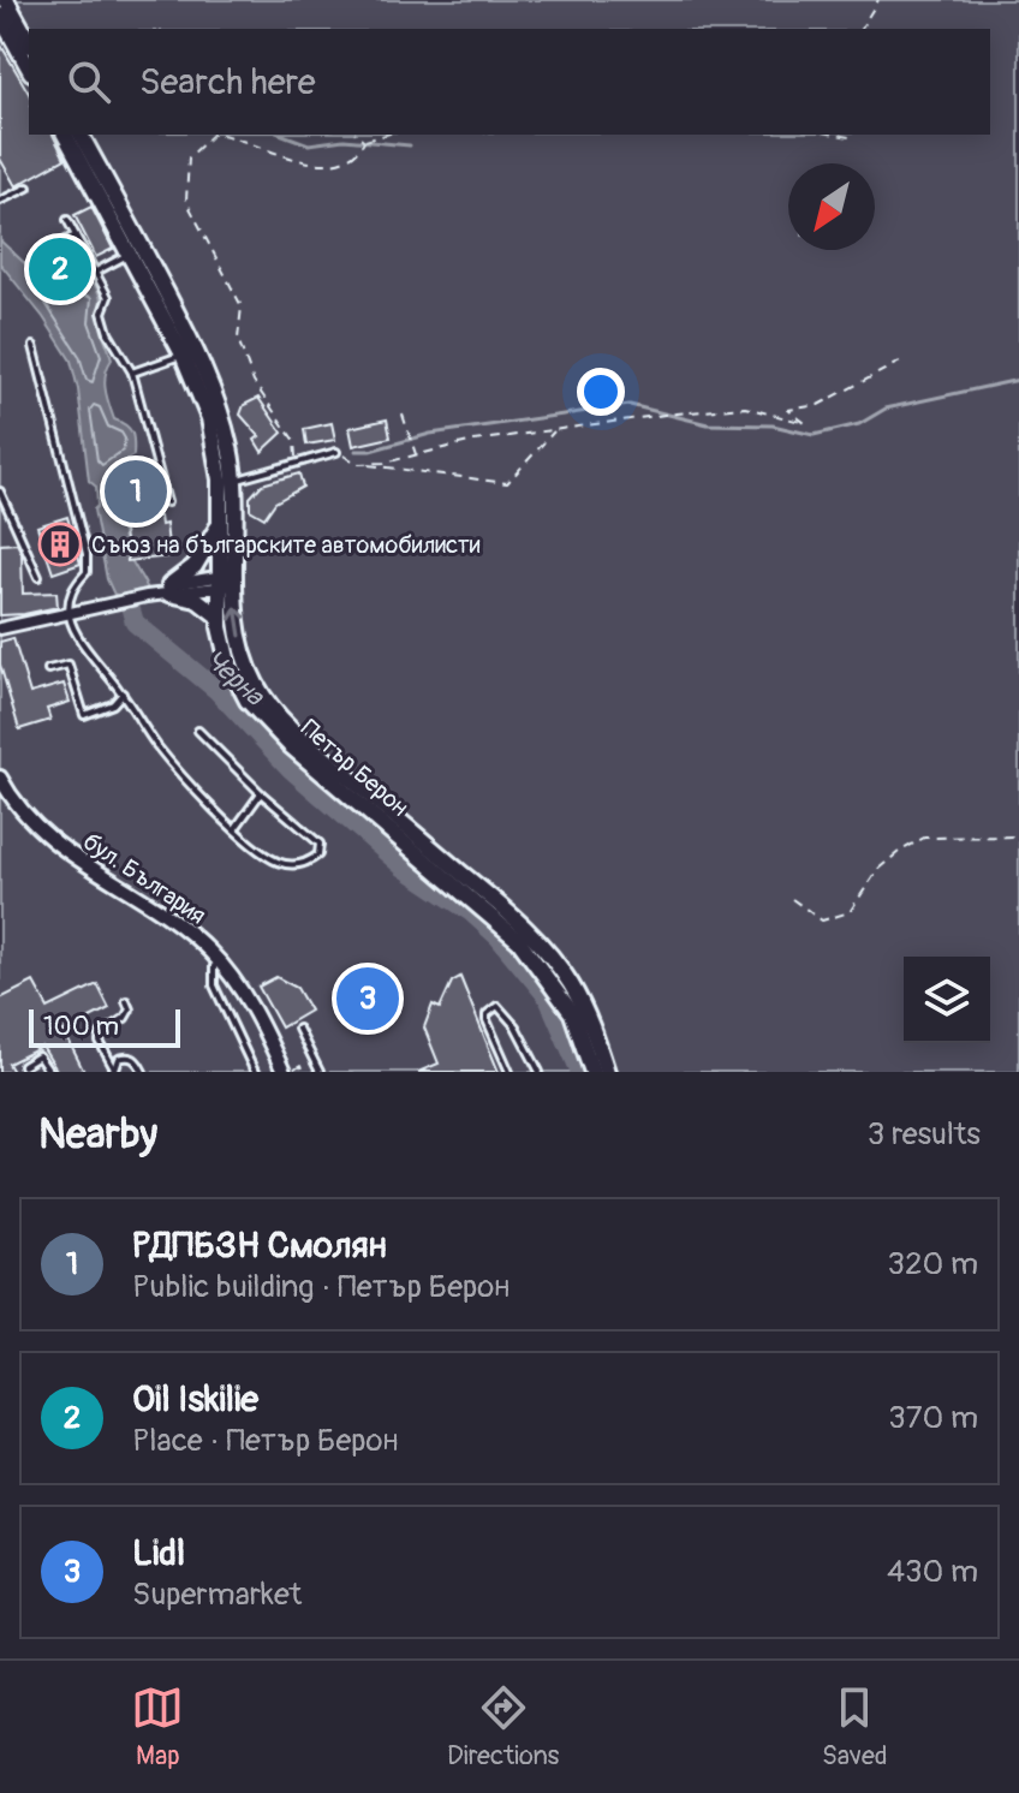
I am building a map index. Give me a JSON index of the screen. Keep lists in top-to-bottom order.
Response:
{
  "streets": {
    "main road": ["Петър Берон"],
    "street": ["бул. България"]
  },
  "water": ["Черна"],
  "places": {
    "building": ["Съюз на българските автомобилисти"]
  },
  "scale_bar": "100 m",
  "north": "bottom left",
  "page": {
    "search": "Search here",
    "pins": ["2", "1", "3"],
    "scale": "100 m",
    "heading": ["Nearby", "3 results"],
    "list": [
      {
        "mark": "1",
        "name": "РДПБЗН Смолян",
        "note": "Public building · Петър Берон",
        "value": "320 m"
      },
      {
        "mark": "2",
        "name": "Oil Iskilie",
        "note": "Place · Петър Берон",
        "value": "370 m"
      },
      {
        "mark": "3",
        "name": "Lidl",
        "note": "Supermarket",
        "value": "430 m"
      }
    ],
    "nav": ["Map", "Directions", "Saved"]
  }
}
